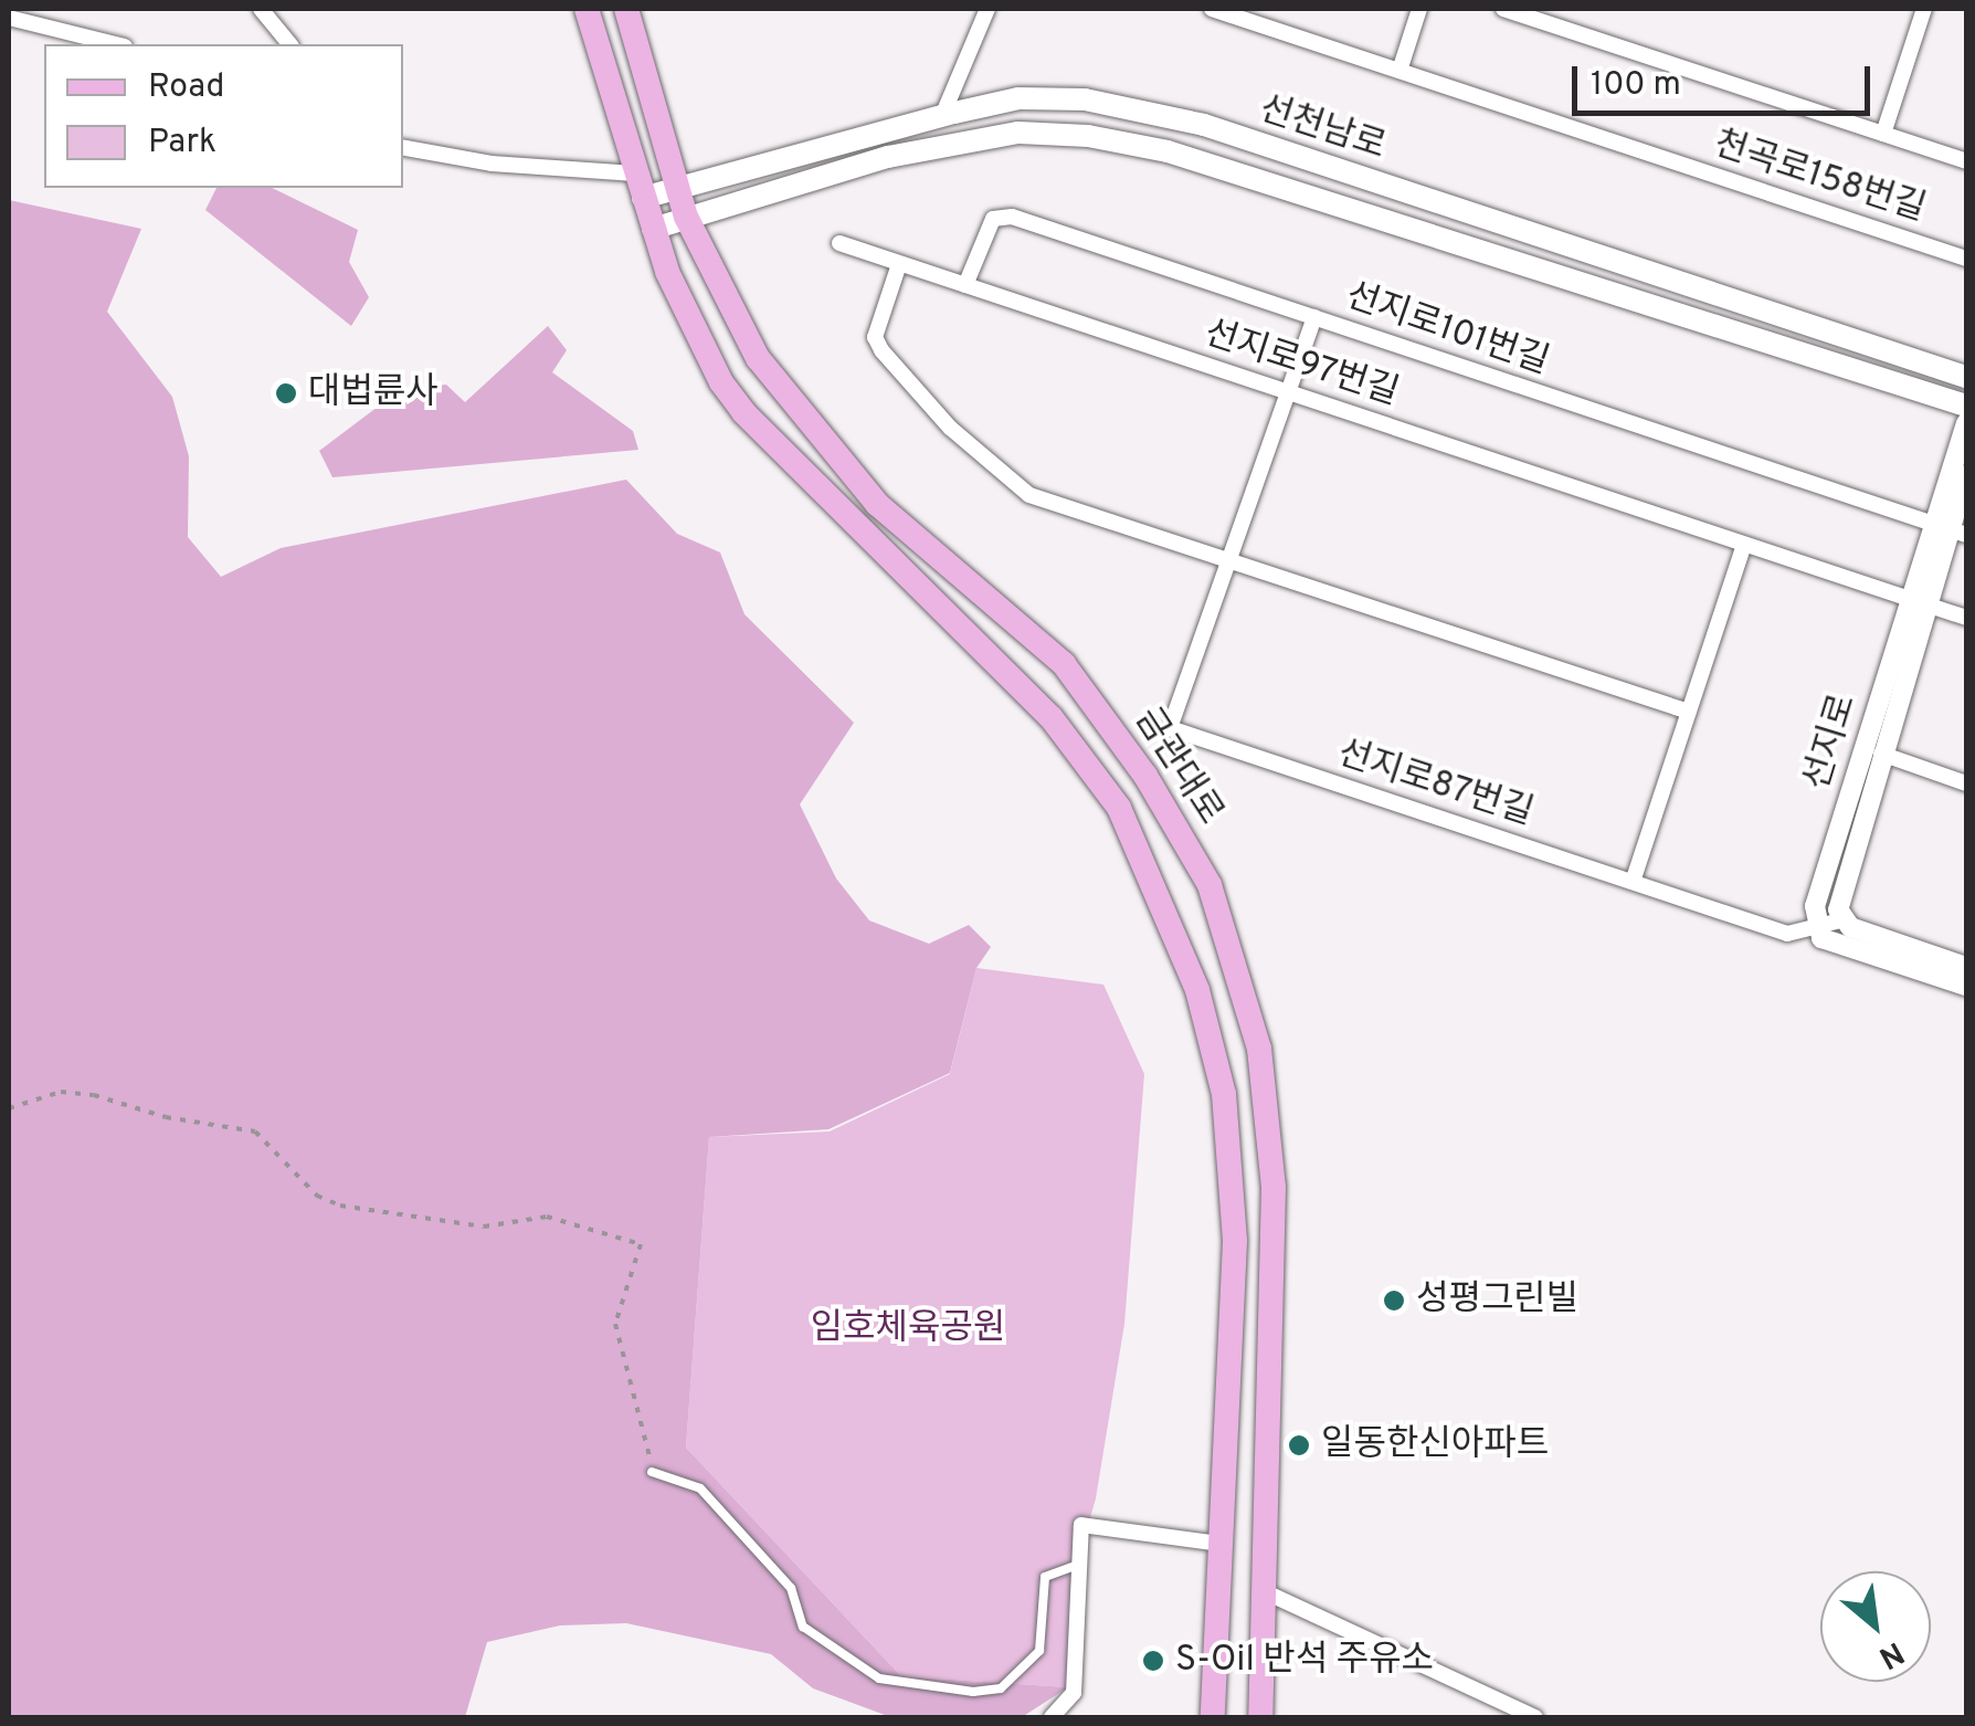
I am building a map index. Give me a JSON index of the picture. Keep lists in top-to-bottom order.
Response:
{
  "streets": {
    "main road": ["선천남로", "금관대로"],
    "street": [
      "천곡로158번길",
      "선지로101번길",
      "선지로97번길",
      "선지로",
      "선지로87번길"
    ]
  },
  "crossings": [
    ["선천남로", "금관대로"],
    ["선지로101번길", "선지로97번길"],
    ["선지로101번길", "선지로"],
    ["선지로101번길", "선지로87번길"],
    ["선지로97번길", "선지로"],
    ["선지로97번길", "선지로87번길"],
    ["선지로", "선지로87번길"]
  ],
  "parks": ["임호체육공원"],
  "places": [
    "대법륜사",
    "성평그린빌",
    "일동한신아파트",
    "S-Oil 반석 주유소"
  ],
  "legend": ["Road", "Park"],
  "scale_bar": "100 m",
  "north": "bottom right"
}
